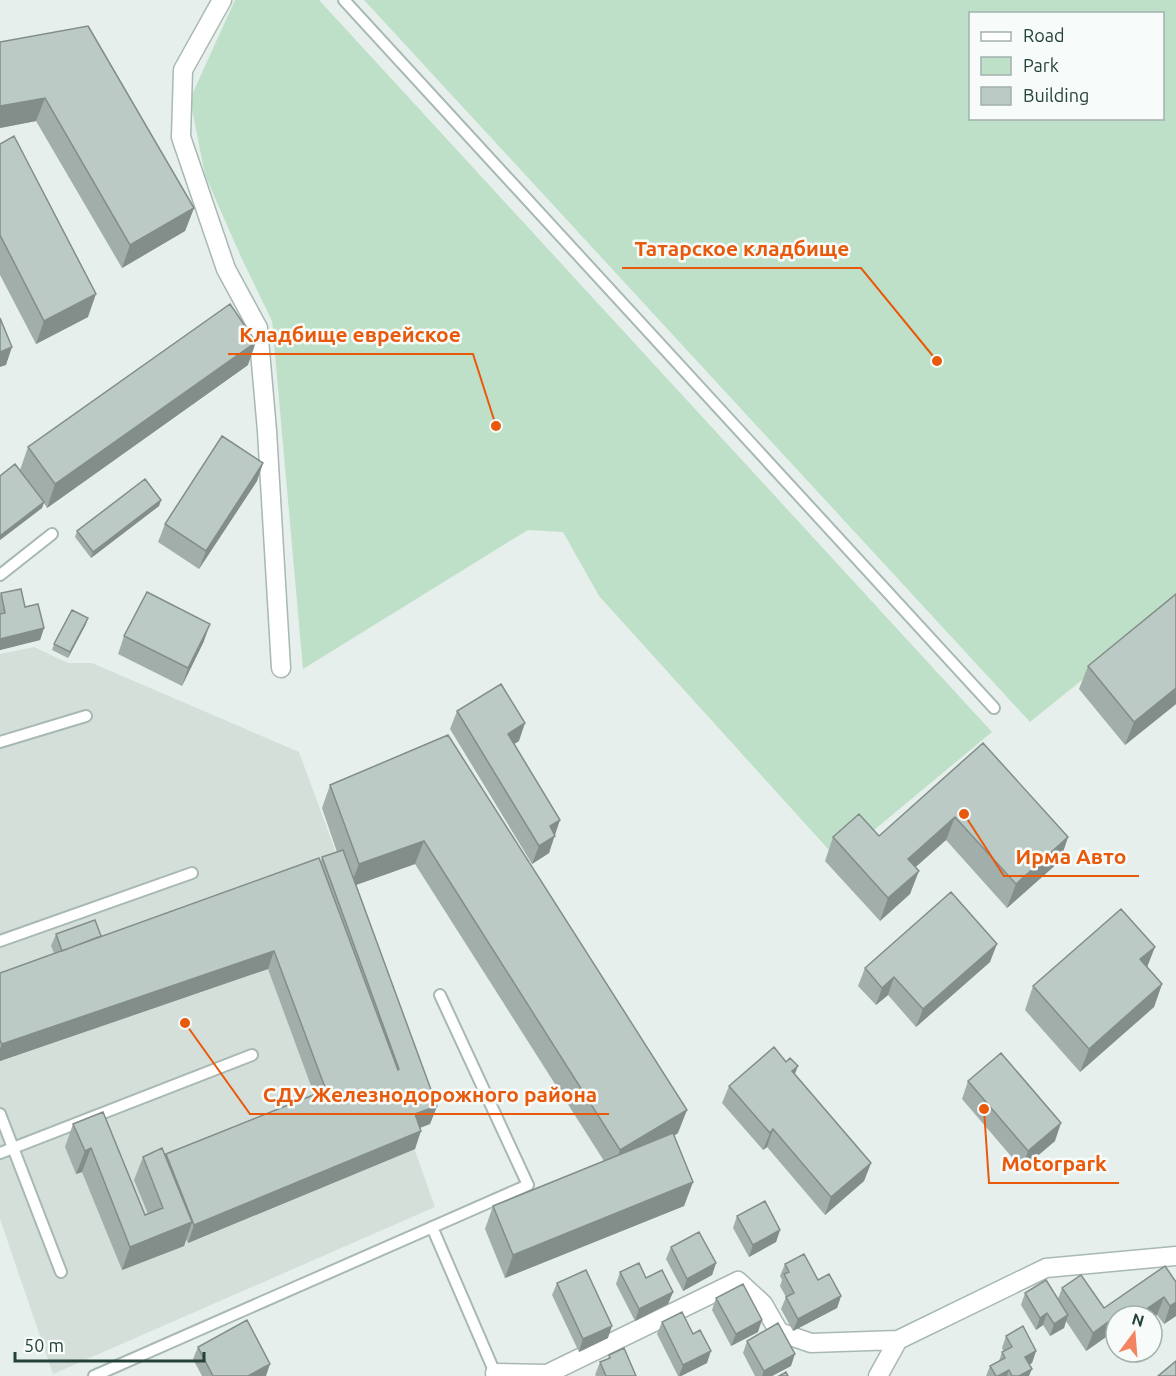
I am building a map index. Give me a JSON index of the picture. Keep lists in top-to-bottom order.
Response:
{
  "places": [
    "Татарское кладбище",
    "Кладбище еврейское",
    "Ирма Авто",
    "СДУ Железнодорожного района",
    "Motorpark"
  ],
  "legend": ["Road", "Park", "Building"],
  "scale_bar": "50 m",
  "north": "top"
}
